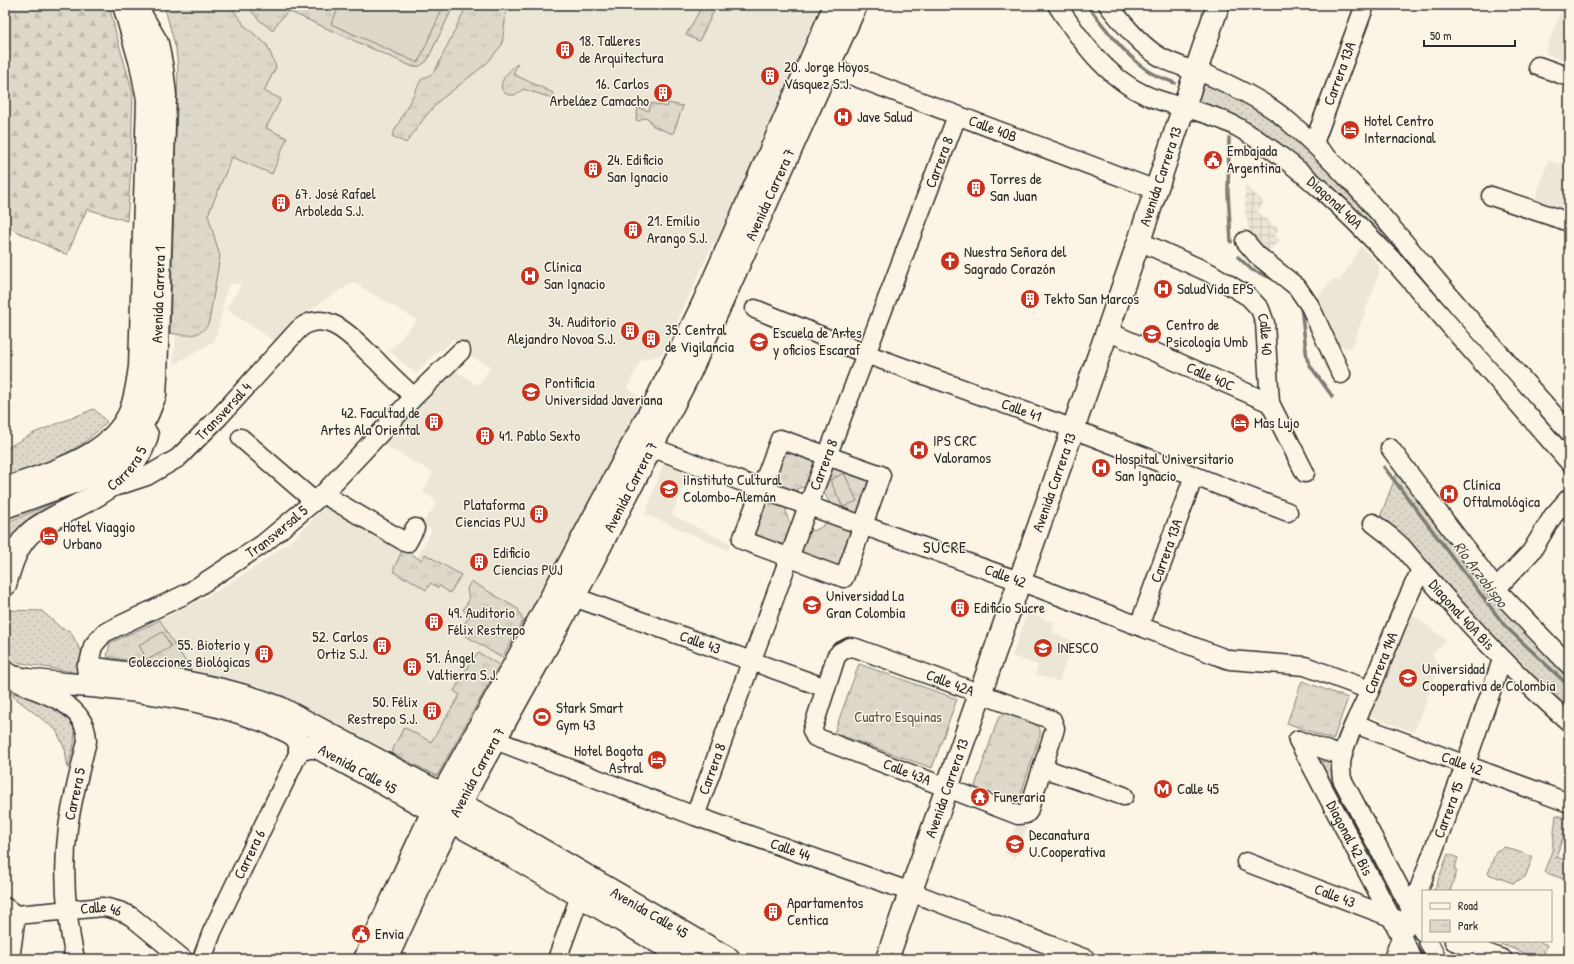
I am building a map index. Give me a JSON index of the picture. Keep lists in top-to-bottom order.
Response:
{
  "streets": {
    "main road": [
      "Avenida Carrera 13",
      "Avenida Carrera 7",
      "Avenida Carrera 1",
      "Carrera 5",
      "Avenida Calle 45"
    ],
    "street": [
      "Carrera 13A",
      "Calle 40B",
      "Carrera 8",
      "Diagonal 40A",
      "Calle 40",
      "Calle 40C",
      "Calle 41",
      "Transversal 4",
      "Transversal 5",
      "Calle 42",
      "Diagonal 40A Bis",
      "Calle 43",
      "Carrera 14A",
      "Calle 42A",
      "Calle 43A",
      "Carrera 15",
      "Diagonal 42 Bis",
      "Calle 44",
      "Carrera 6",
      "Calle 46"
    ]
  },
  "crossings": [
    ["Carrera 13A", "Diagonal 40A"],
    ["Carrera 13A", "Calle 41"],
    ["Carrera 13A", "Calle 42"],
    ["Calle 40B", "Carrera 8"],
    ["Calle 40B", "Avenida Carrera 13"],
    ["Calle 40B", "Avenida Carrera 7"],
    ["Carrera 8", "Calle 41"],
    ["Carrera 8", "Calle 42"],
    ["Carrera 8", "Calle 43"],
    ["Carrera 8", "Calle 44"],
    ["Avenida Carrera 13", "Diagonal 40A"],
    ["Avenida Carrera 13", "Calle 40"],
    ["Avenida Carrera 13", "Calle 40C"],
    ["Avenida Carrera 13", "Calle 41"],
    ["Avenida Carrera 13", "Calle 42"],
    ["Avenida Carrera 13", "Calle 42A"],
    ["Avenida Carrera 13", "Calle 43A"],
    ["Avenida Carrera 13", "Calle 44"],
    ["Avenida Carrera 7", "Calle 42"],
    ["Avenida Carrera 7", "Calle 43"],
    ["Avenida Carrera 7", "Avenida Calle 45"],
    ["Avenida Carrera 7", "Calle 44"],
    ["Avenida Carrera 1", "Carrera 5"],
    ["Calle 40", "Calle 40C"],
    ["Transversal 4", "Carrera 5"],
    ["Transversal 4", "Transversal 5"],
    ["Carrera 5", "Avenida Calle 45"],
    ["Carrera 5", "Calle 46"],
    ["Transversal 5", "Avenida Calle 45"],
    ["Calle 42", "Carrera 14A"],
    ["Calle 42", "Carrera 15"],
    ["Diagonal 40A Bis", "Carrera 14A"],
    ["Diagonal 40A Bis", "Carrera 15"],
    ["Calle 43", "Calle 42A"],
    ["Calle 43", "Calle 43A"],
    ["Calle 43", "Carrera 15"],
    ["Calle 43", "Diagonal 42 Bis"],
    ["Carrera 14A", "Diagonal 42 Bis"],
    ["Calle 42A", "Calle 43A"],
    ["Avenida Calle 45", "Carrera 6"],
    ["Carrera 15", "Diagonal 42 Bis"]
  ],
  "districts": ["SUCRE"],
  "water": ["Río Arzobispo"],
  "parks": ["Cuatro Esquinas"],
  "places": {
    "building": [
      "18. Talleres de Arquitectura",
      "20. Jorge Hoyos Vásquez S.J.",
      "16. Carlos Arbeláez Camacho",
      "24. Edificio San Ignacio",
      "Torres de San Juan",
      "67. José Rafael Arboleda S.J.",
      "21. Emilio Arango S.J.",
      "Tekto San Marcos",
      "34. Auditorio Alejandro Novoa S.J.",
      "35. Central de Vigilancia",
      "42. Facultad de Artes Ala Oriental",
      "41. Pablo Sexto",
      "Plataforma Ciencias PUJ",
      "Edificio Ciencias PUJ",
      "Edificio Sucre",
      "49. Auditorio Félix Restrepo",
      "52. Carlos Ortiz S.J.",
      "55. Bioterio y Colecciones Biológicas",
      "51. Ángel Valtierra S.J.",
      "50. Félix Restrepo S.J.",
      "Apartamentos Centica"
    ],
    "hospital": [
      "Jave Salud",
      "Clínica San Ignacio",
      "SaludVida EPS",
      "IPS CRC Valoramos",
      "Hospital Universitario San Ignacio",
      "Clínica Oftalmológica"
    ],
    "hotel": [
      "Hotel Centro Internacional",
      "Mas Lujo",
      "Hotel Viaggio Urbano",
      "Hotel Bogota Astral"
    ],
    "public building": ["Embajada Argentina", "Envia"],
    "church": ["Nuestra Señora del Sagrado Corazón"],
    "school or university": [
      "Centro de Psicologia Umb",
      "Escuela de Artes y oficios Escaraf",
      "Pontificia Universidad Javeriana",
      "iInstituto Cultural Colombo-Alemán",
      "Universidad La Gran Colombia",
      "INESCO",
      "Universidad Cooperativa de Colombia",
      "Decanatura U.Cooperativa"
    ],
    "sports": ["Stark Smart Gym 43"],
    "metro station": ["Calle 45"],
    "temple": ["Funeraria"]
  },
  "legend": ["Road", "Park"],
  "scale_bar": "50 m"
}
